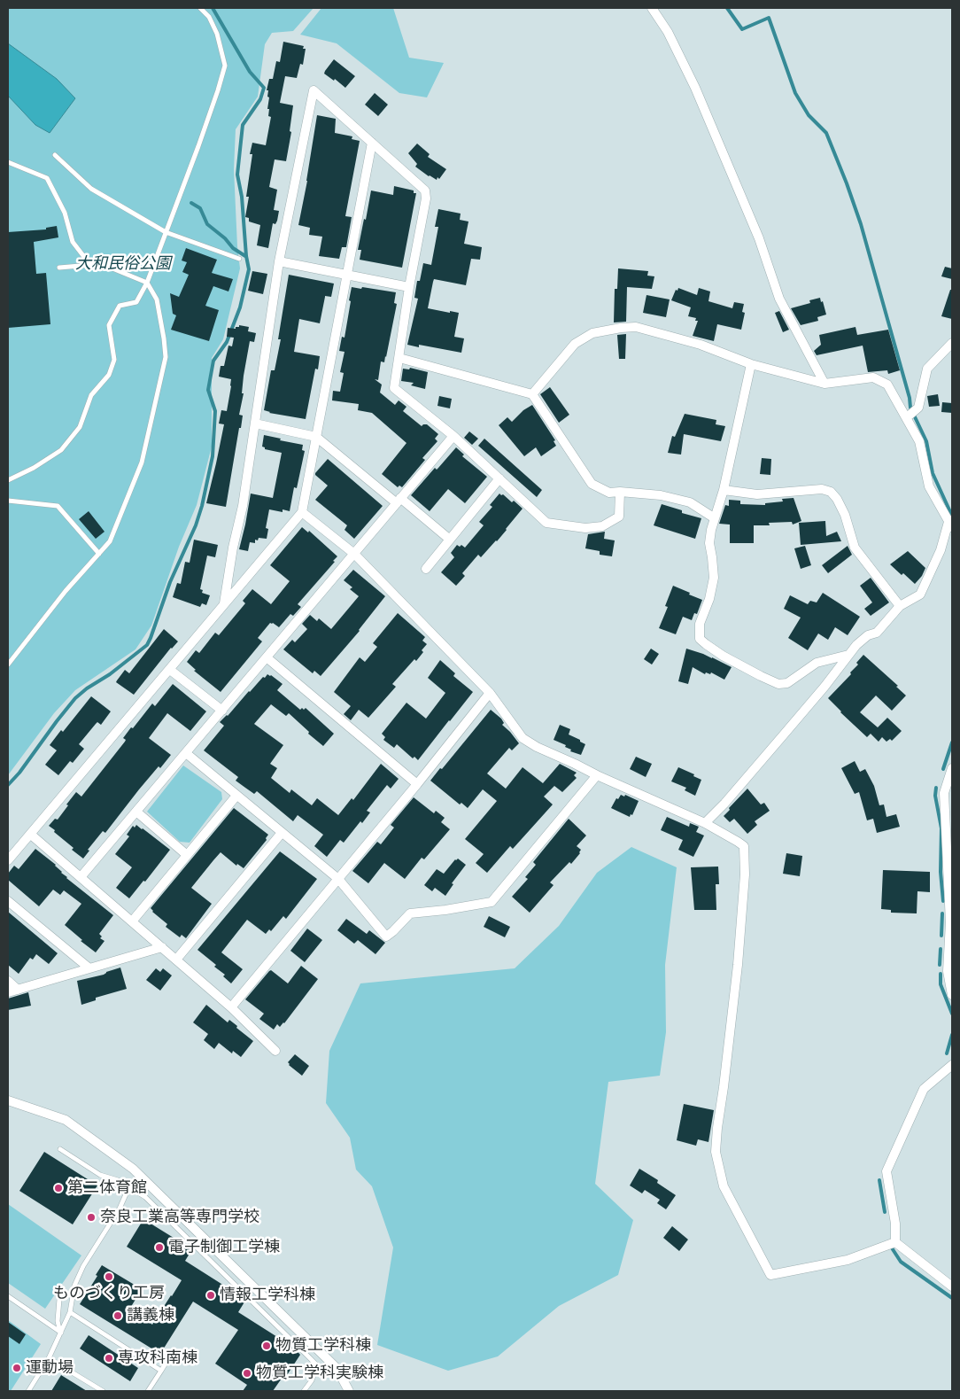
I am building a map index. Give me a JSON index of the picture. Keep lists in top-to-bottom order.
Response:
{
  "parks": ["大和民俗公園"],
  "places": [
    "第二体育館",
    "奈良工業高等専門学校",
    "電子制御工学棟",
    "ものづくり工房",
    "情報工学科棟",
    "講義棟",
    "物質工学科棟",
    "専攻科南棟",
    "運動場",
    "物質工学科実験棟"
  ]
}
